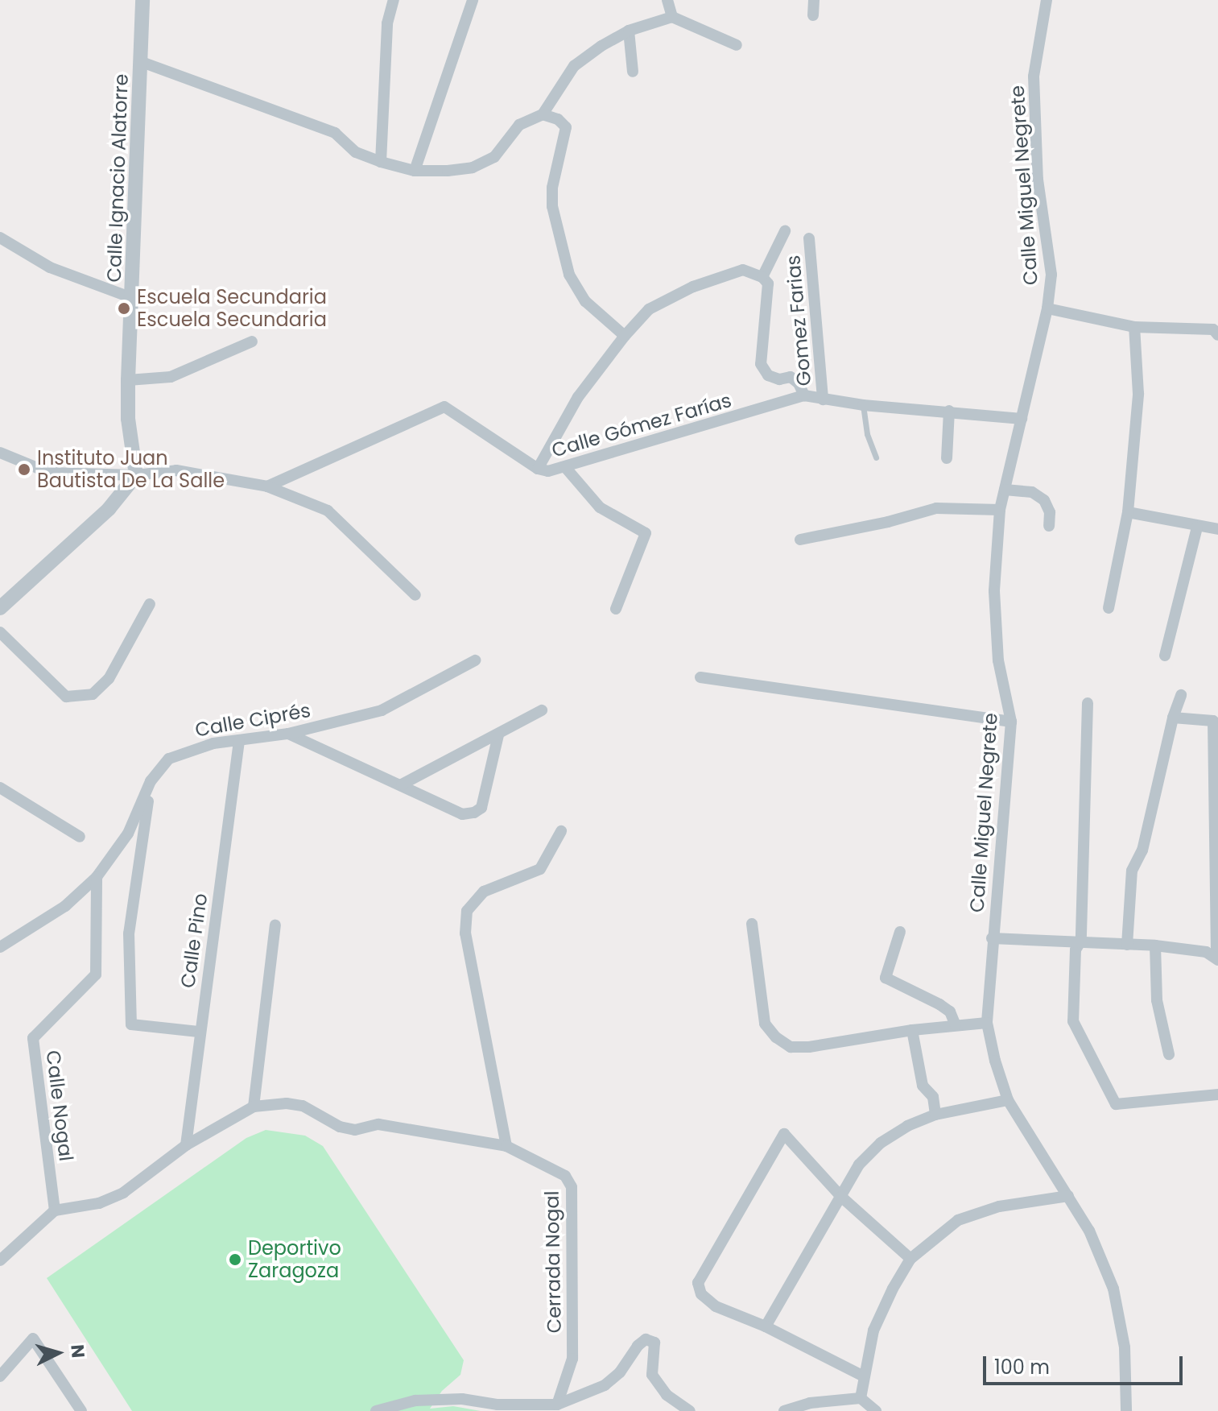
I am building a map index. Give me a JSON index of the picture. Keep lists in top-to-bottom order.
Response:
{
  "streets": {
    "street": [
      "Calle Ignacio Alatorre",
      "Calle Miguel Negrete",
      "Gomez Farias",
      "Calle Gómez Farías",
      "Calle Ciprés",
      "Calle Pino",
      "Calle Nogal",
      "Cerrada Nogal"
    ]
  },
  "crossings": [
    ["Calle Miguel Negrete", "Calle Gómez Farías"],
    ["Gomez Farias", "Calle Gómez Farías"],
    ["Calle Ciprés", "Calle Pino"],
    ["Calle Ciprés", "Calle Nogal"],
    ["Calle Pino", "Cerrada Nogal"],
    ["Calle Nogal", "Cerrada Nogal"]
  ],
  "places": ["Escuela Secundaria Escuela Secundaria", "Instituto Juan Bautista De La Salle", "Deportivo Zaragoza"],
  "scale_bar": "100 m",
  "north": "right"
}
